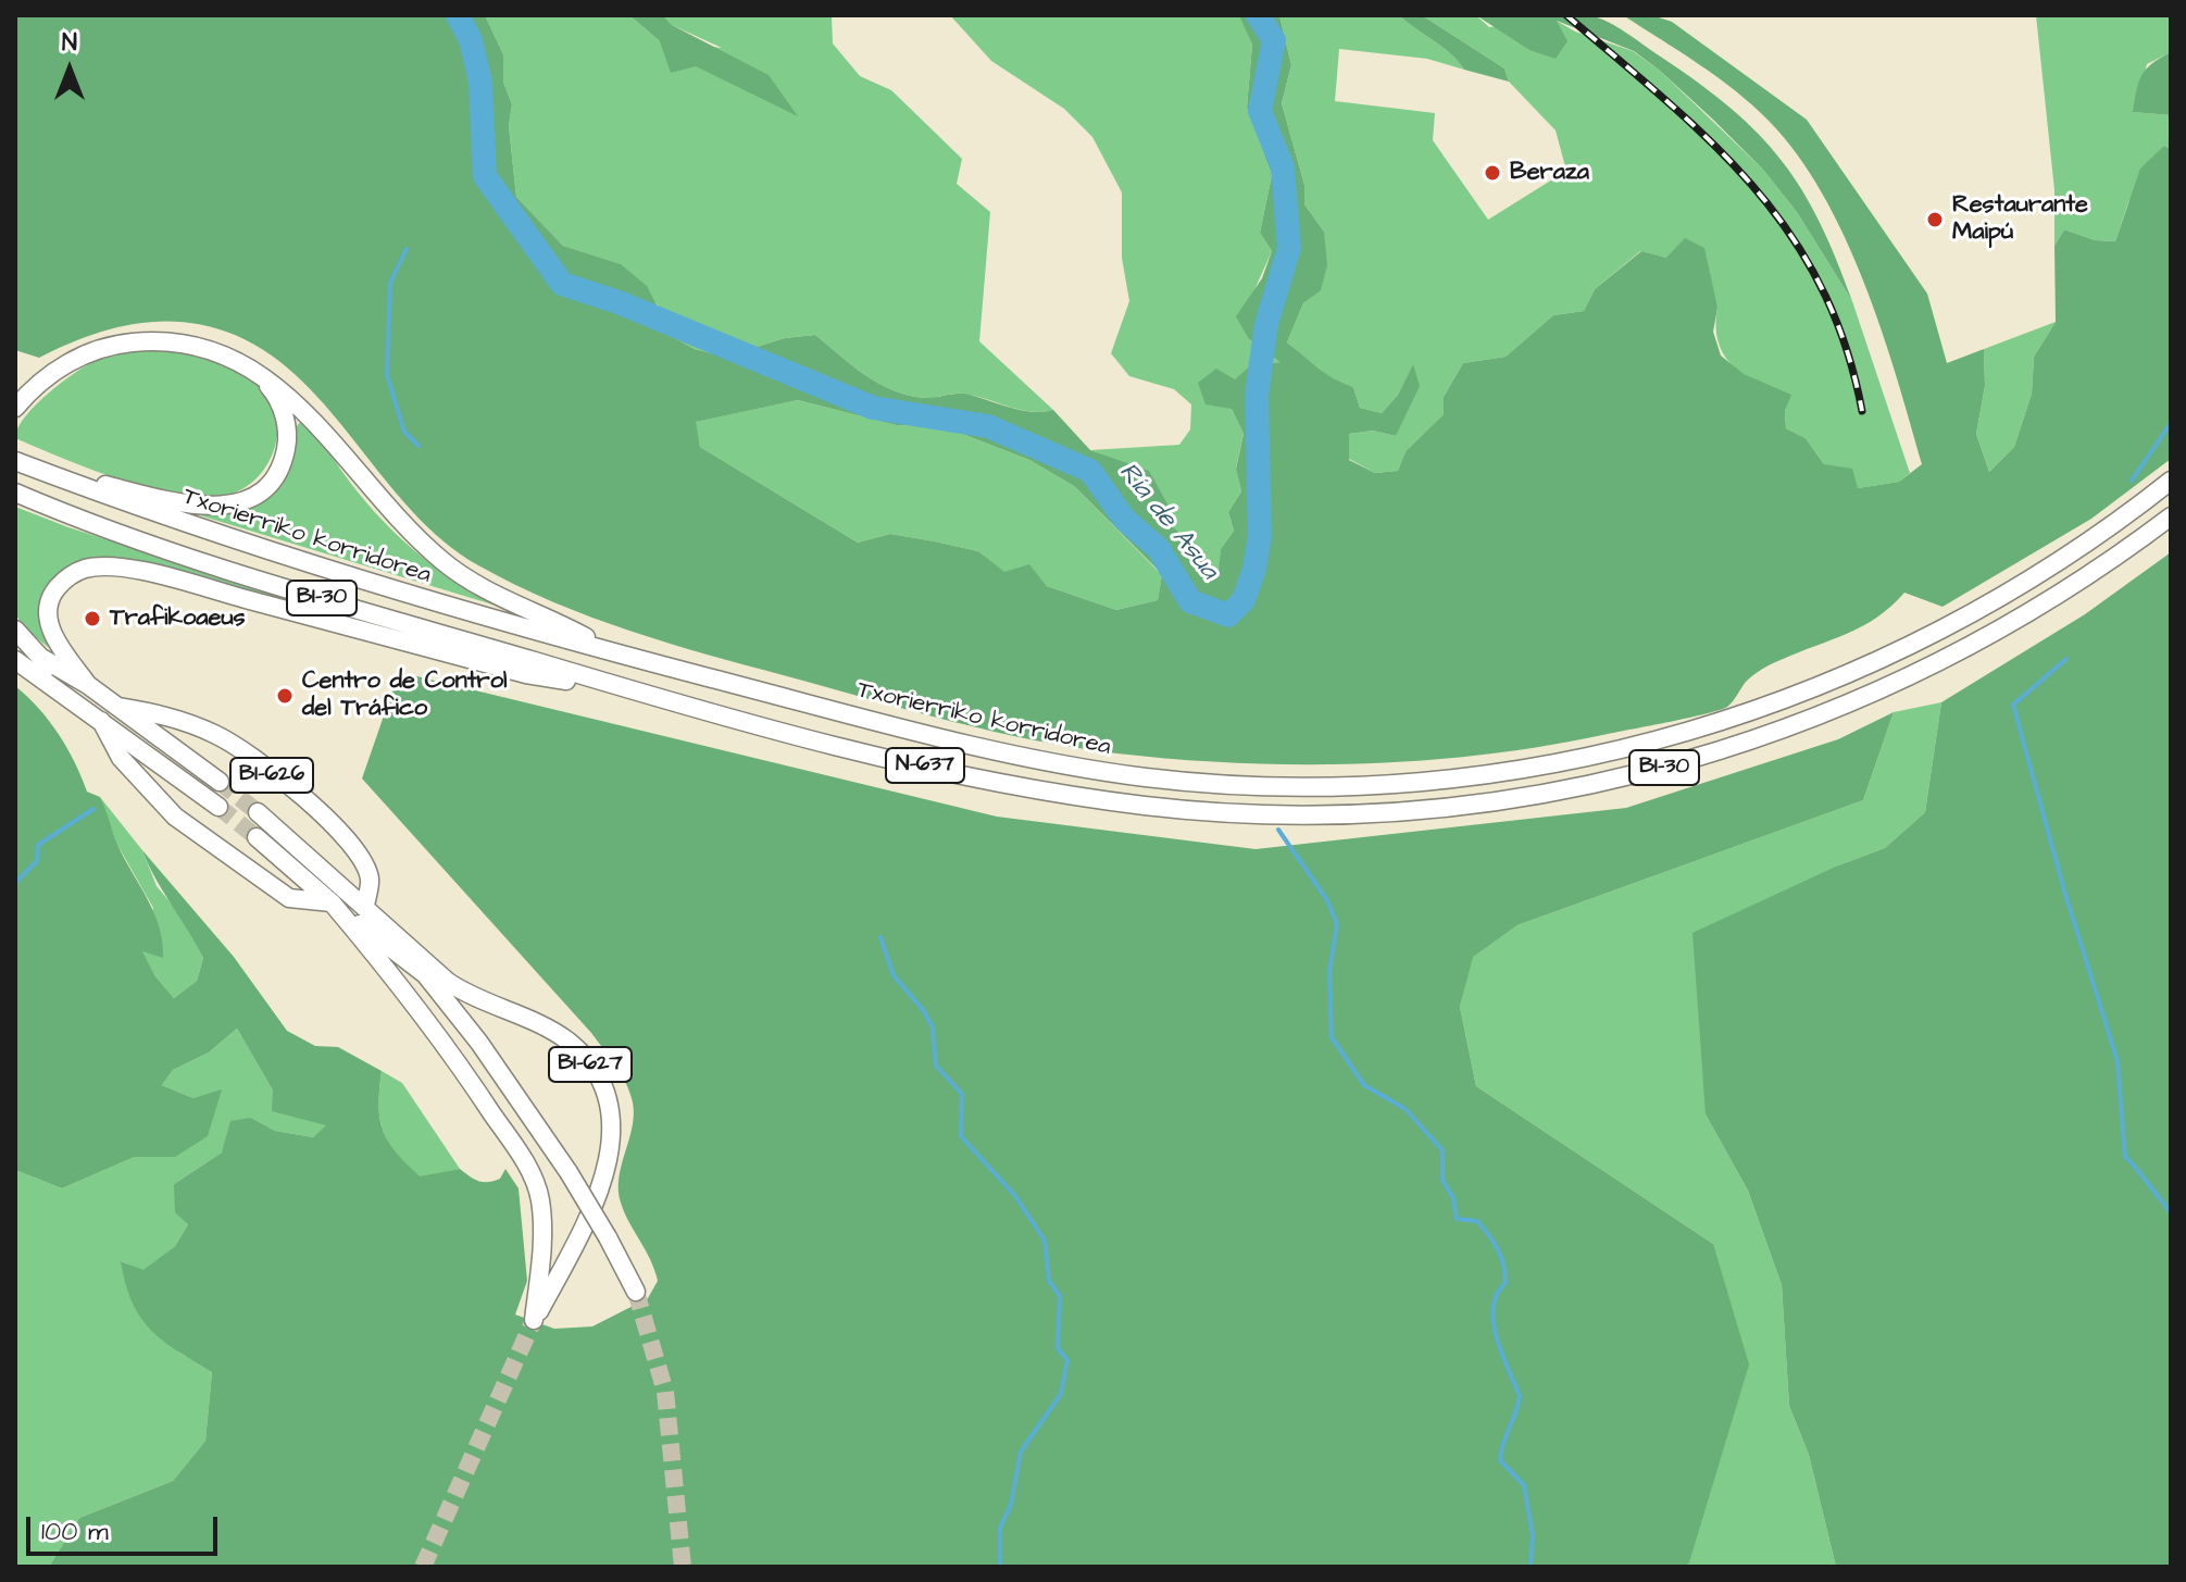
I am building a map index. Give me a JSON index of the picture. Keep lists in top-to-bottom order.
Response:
{
  "streets": {
    "highway": [
      "Txorierriko korridorea",
      "BI-30",
      "N-637",
      "BI-626",
      "BI-627"
    ]
  },
  "crossings": [
    ["BI-30", "N-637"],
    ["BI-626", "BI-627"]
  ],
  "water": ["Ría de Asua"],
  "places": [
    "Beraza",
    "Restaurante Maipú",
    "Trafikoaeus",
    "Centro de Control del Tráfico"
  ],
  "scale_bar": "100 m",
  "north": "top"
}
